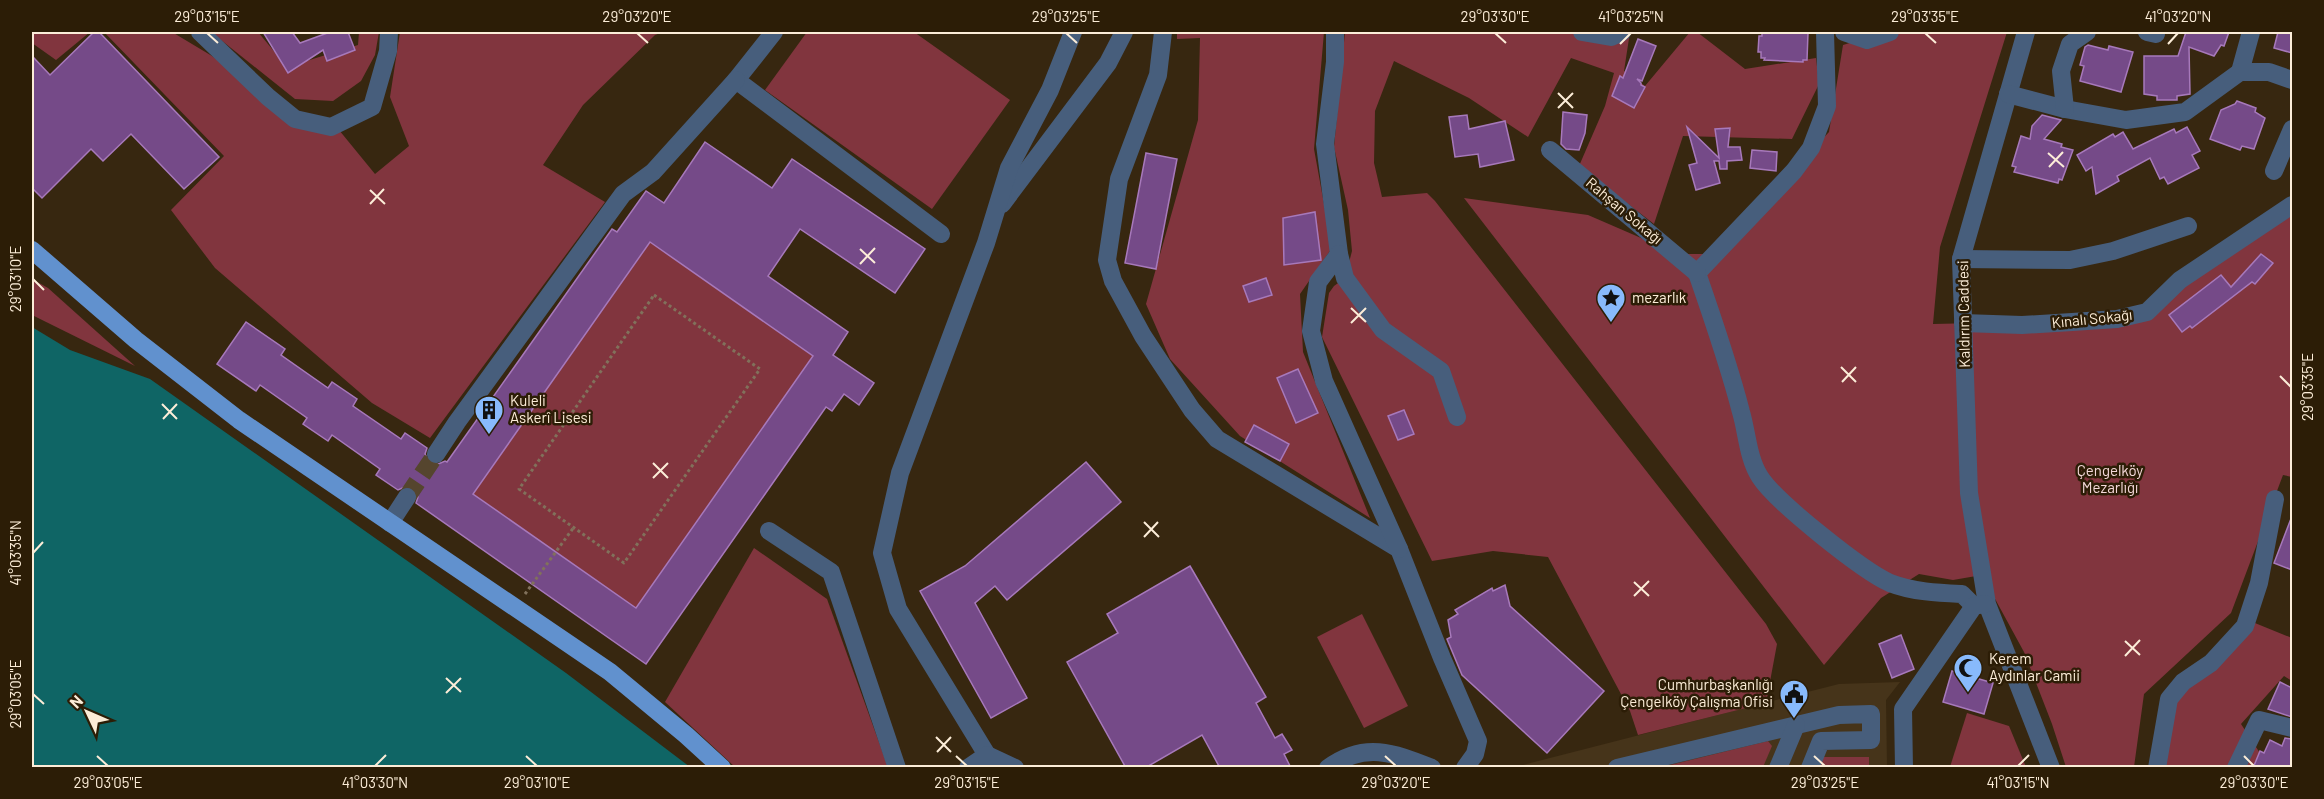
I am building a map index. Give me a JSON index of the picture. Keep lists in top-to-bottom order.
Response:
{
  "streets": {
    "street": ["Rahşan Sokağı", "Kaldırım Caddesi", "Kınalı Sokağı"]
  },
  "crossings": [
    ["Kaldırım Caddesi", "Kınalı Sokağı"]
  ],
  "parks": ["Çengelköy Mezarlığı"],
  "places": {
    "place": ["mezarlık"],
    "building": ["Kuleli Askerî Lisesi"],
    "mosque": ["Kerem Aydınlar Camii"],
    "public building": ["Cumhurbaşkanlığı Çengelköy Çalışma Ofisi"]
  },
  "north": "top left",
  "coordinates": [
    "29°03'15\"E",
    "29°03'20\"E",
    "29°03'25\"E",
    "29°03'30\"E",
    "41°03'25\"N",
    "29°03'35\"E",
    "41°03'20\"N",
    "29°03'10\"E",
    "41°03'35\"N",
    "29°03'05\"E",
    "41°03'30\"N",
    "41°03'15\"N"
  ]
}
